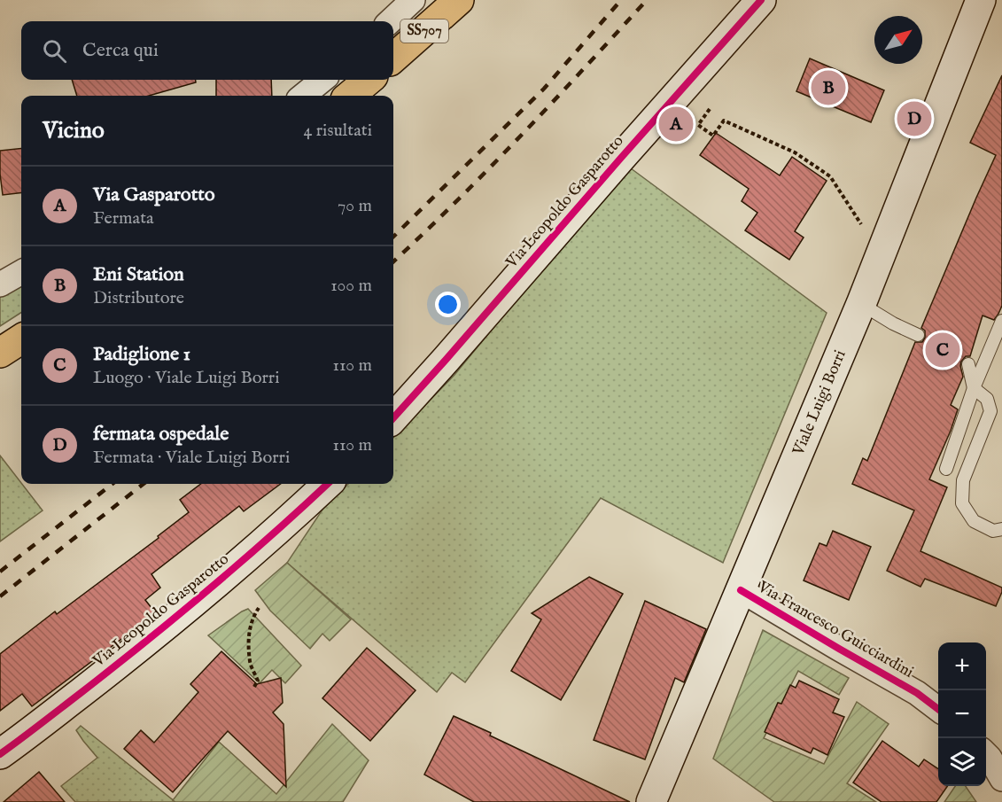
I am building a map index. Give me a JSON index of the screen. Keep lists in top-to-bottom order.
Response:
{
  "streets": {
    "highway": ["SS707"],
    "street": ["Via Leopoldo Gasparotto", "Viale Luigi Borri", "Via Francesco Guicciardini"]
  },
  "crossings": [
    ["Viale Luigi Borri", "Via Francesco Guicciardini"]
  ],
  "north": "top right",
  "page": {
    "search": "Cerca qui",
    "pins": [
      "B",
      "D",
      "A",
      "C"
    ],
    "heading": ["Vicino", "4 risultati"],
    "list": [
      {
        "mark": "A",
        "name": "Via Gasparotto",
        "note": "Fermata",
        "value": "70 m"
      },
      {
        "mark": "B",
        "name": "Eni Station",
        "note": "Distributore",
        "value": "100 m"
      },
      {
        "mark": "C",
        "name": "Padiglione 1",
        "note": "Luogo · Viale Luigi Borri",
        "value": "110 m"
      },
      {
        "mark": "D",
        "name": "fermata ospedale",
        "note": "Fermata · Viale Luigi Borri",
        "value": "110 m"
      }
    ],
    "map_buttons": ["+", "−"]
  }
}
